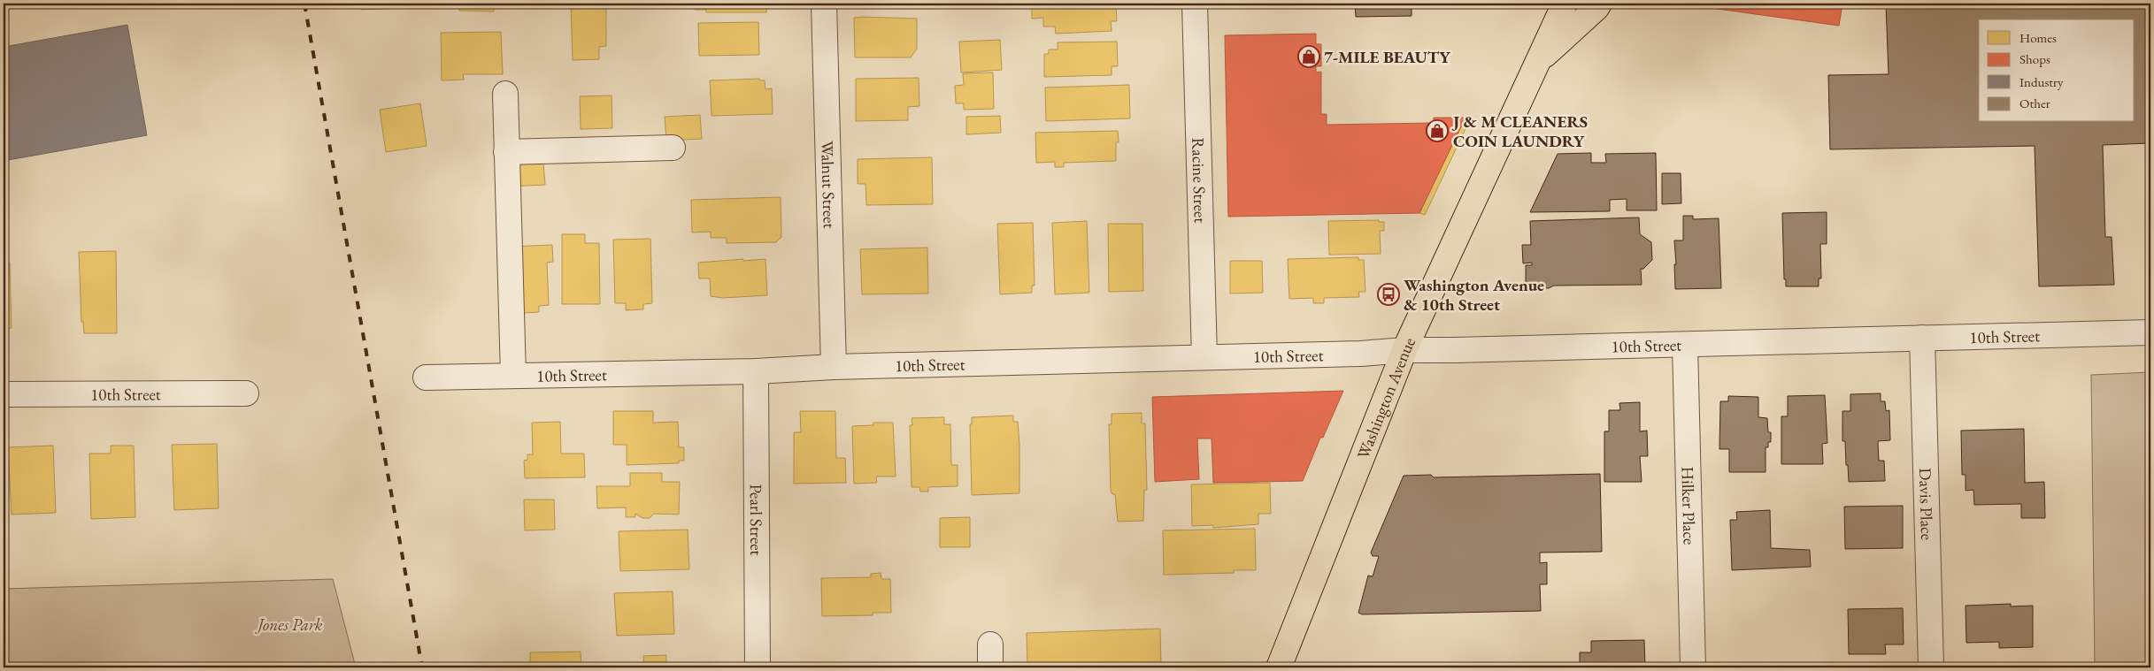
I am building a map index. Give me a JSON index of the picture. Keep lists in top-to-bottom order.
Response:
{
  "streets": {
    "main road": ["Washington Avenue"],
    "street": [
      "Racine Street",
      "Walnut Street",
      "10th Street",
      "Davis Place",
      "Hilker Place",
      "Pearl Street"
    ]
  },
  "crossings": [
    ["Racine Street", "10th Street"],
    ["Walnut Street", "10th Street"],
    ["10th Street", "Washington Avenue"],
    ["10th Street", "Davis Place"],
    ["10th Street", "Hilker Place"],
    ["10th Street", "Pearl Street"]
  ],
  "parks": ["Jones Park"],
  "places": {
    "shop": ["7-MILE BEAUTY", "J & M CLEANERS COIN LAUNDRY"],
    "bus stop": ["Washington Avenue & 10th Street"]
  },
  "legend": [
    "Homes",
    "Shops",
    "Industry",
    "Other"
  ]
}
